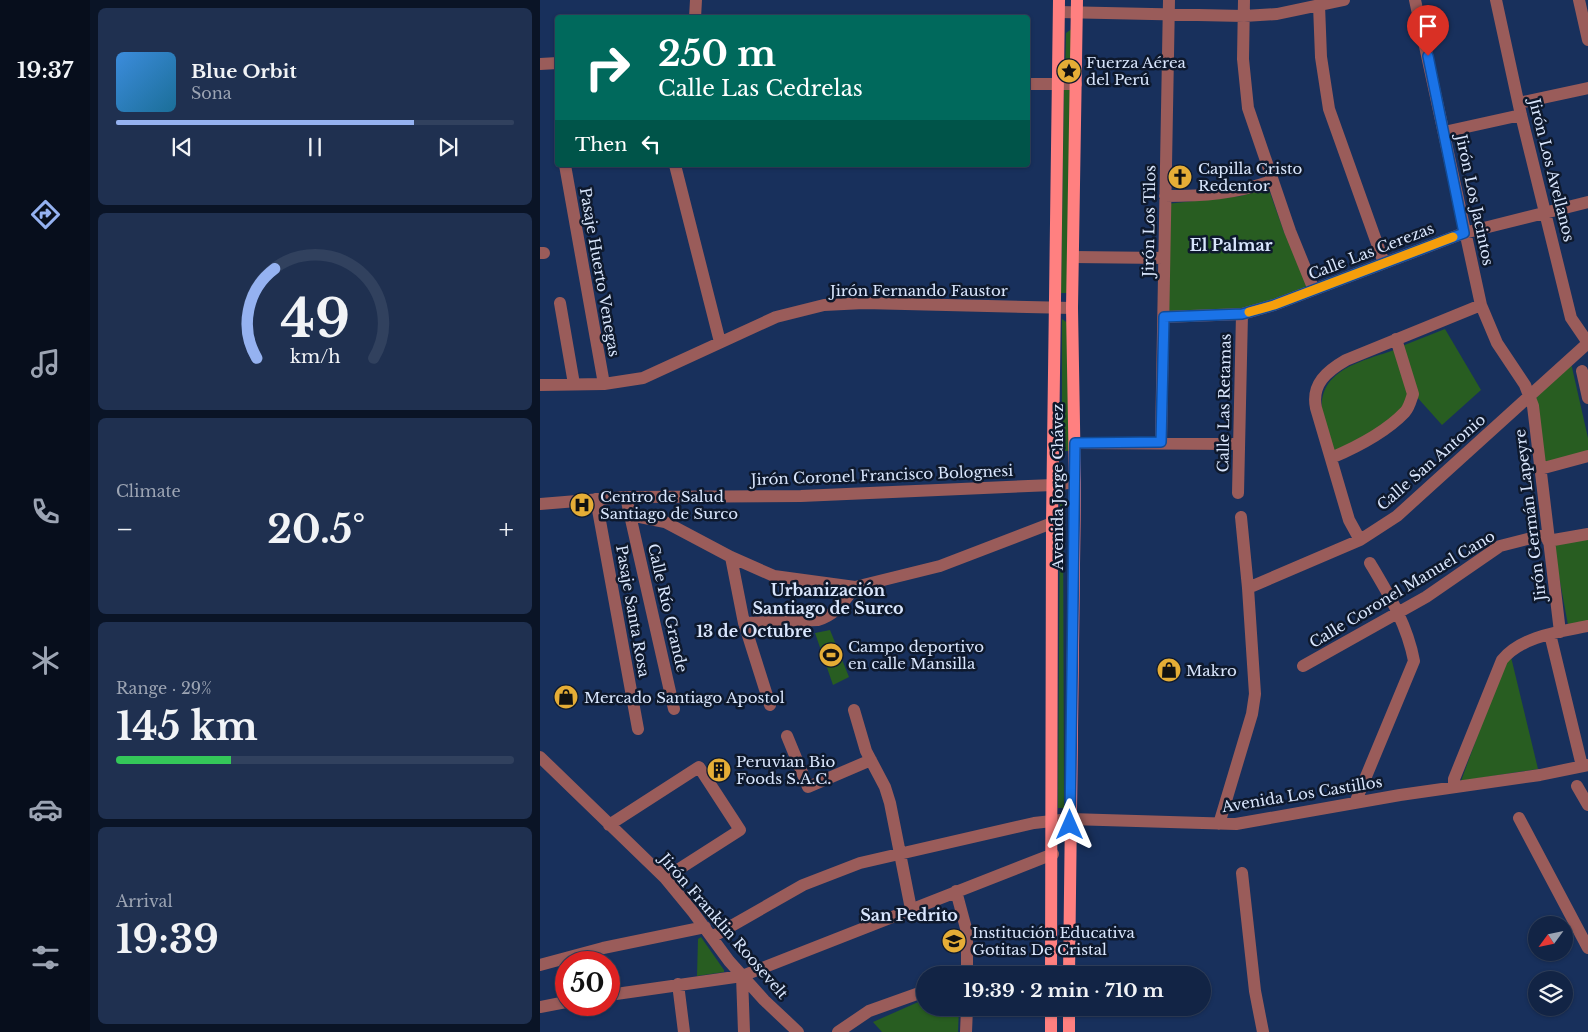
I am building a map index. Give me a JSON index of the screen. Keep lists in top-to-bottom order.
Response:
{
  "streets": {
    "main road": ["Avenida Jorge Chávez"],
    "street": [
      "Jirón Los Avellanos",
      "Jirón Los Jacintos",
      "Jirón Los Tilos",
      "Calle Las Cerezas",
      "Pasaje Huerto Venegas",
      "Jirón Fernando Faustor",
      "Calle Las Retamas",
      "Calle San Antonio",
      "Jirón Coronel Francisco Bolognesi",
      "Jirón Germán Lapeyre",
      "Calle Coronel Manuel Cano",
      "Calle Río Grande",
      "Pasaje Santa Rosa",
      "Avenida Los Castillos",
      "Jirón Franklin Roosevelt"
    ]
  },
  "crossings": [
    ["Jirón Los Avellanos", "Calle Las Cerezas"],
    ["Jirón Los Avellanos", "Calle San Antonio"],
    ["Jirón Los Jacintos", "Calle Las Cerezas"],
    ["Jirón Los Jacintos", "Calle San Antonio"],
    ["Jirón Los Jacintos", "Jirón Germán Lapeyre"],
    ["Jirón Los Tilos", "Calle Las Cerezas"],
    ["Calle Las Cerezas", "Calle Las Retamas"],
    ["Pasaje Huerto Venegas", "Jirón Fernando Faustor"],
    ["Jirón Fernando Faustor", "Avenida Jorge Chávez"],
    ["Calle San Antonio", "Jirón Germán Lapeyre"],
    ["Jirón Coronel Francisco Bolognesi", "Avenida Jorge Chávez"],
    ["Jirón Coronel Francisco Bolognesi", "Calle Río Grande"],
    ["Jirón Coronel Francisco Bolognesi", "Pasaje Santa Rosa"],
    ["Avenida Jorge Chávez", "Avenida Los Castillos"],
    ["Jirón Germán Lapeyre", "Calle Coronel Manuel Cano"],
    ["Jirón Germán Lapeyre", "Avenida Los Castillos"],
    ["Avenida Los Castillos", "Jirón Franklin Roosevelt"]
  ],
  "districts": [
    "El Palmar",
    "Urbanización Santiago de Surco",
    "13 de Octubre",
    "San Pedrito"
  ],
  "places": {
    "place": ["Fuerza Aérea del Perú"],
    "church": ["Capilla Cristo Redentor"],
    "hospital": ["Centro de Salud Santiago de Surco"],
    "sports": ["Campo deportivo en calle Mansilla"],
    "shop": ["Makro", "Mercado Santiago Apostol"],
    "building": ["Peruvian Bio Foods S.A.C."],
    "school or university": ["Institución Educativa Gotitas De Cristal"]
  },
  "north": "bottom left",
  "page": {
    "tabs": "19:37",
    "turn": ["250 m", "Calle Las Cedrelas"],
    "song": ["Blue Orbit", "Sona"],
    "then": "Then",
    "tile": [
      "Climate",
      ["Range · 29%", "145 km"],
      ["Arrival", "19:39"]
    ],
    "heat": ["−", "20.5°", "+"],
    "limit": "50",
    "trip": "19:39 · 2 min · 710 m",
    "gauge": ["49", "km/h"]
  }
}
